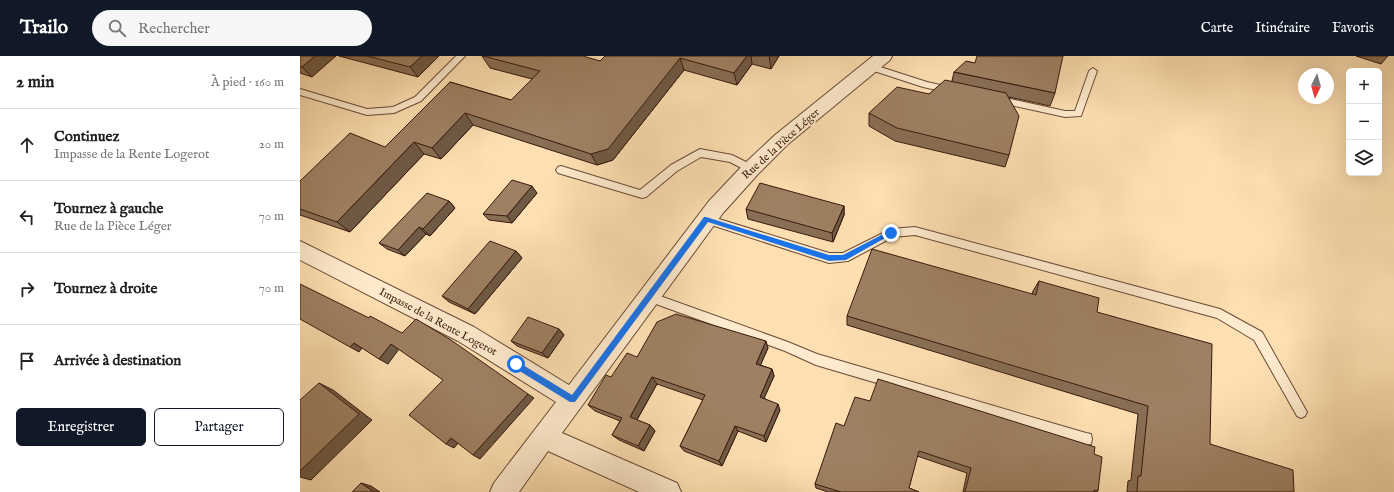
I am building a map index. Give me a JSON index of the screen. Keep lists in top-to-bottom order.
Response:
{
  "streets": {
    "street": ["Rue de la Pièce Léger", "Impasse de la Rente Logerot"]
  },
  "crossings": [
    ["Rue de la Pièce Léger", "Impasse de la Rente Logerot"]
  ],
  "north": "bottom",
  "page": {
    "header": "Trailo",
    "search": "Rechercher",
    "nav": ["Carte", "Itinéraire", "Favoris"],
    "heading": ["2 min", "À pied · 160 m"],
    "map_buttons": ["+", "−"],
    "list": [
      ["Continuez", "Impasse de la Rente Logerot", "20 m"],
      ["Tournez à gauche", "Rue de la Pièce Léger", "70 m"],
      ["Tournez à droite", "70 m"],
      "Arrivée à destination"
    ],
    "buttons": ["Enregistrer", "Partager"]
  }
}
